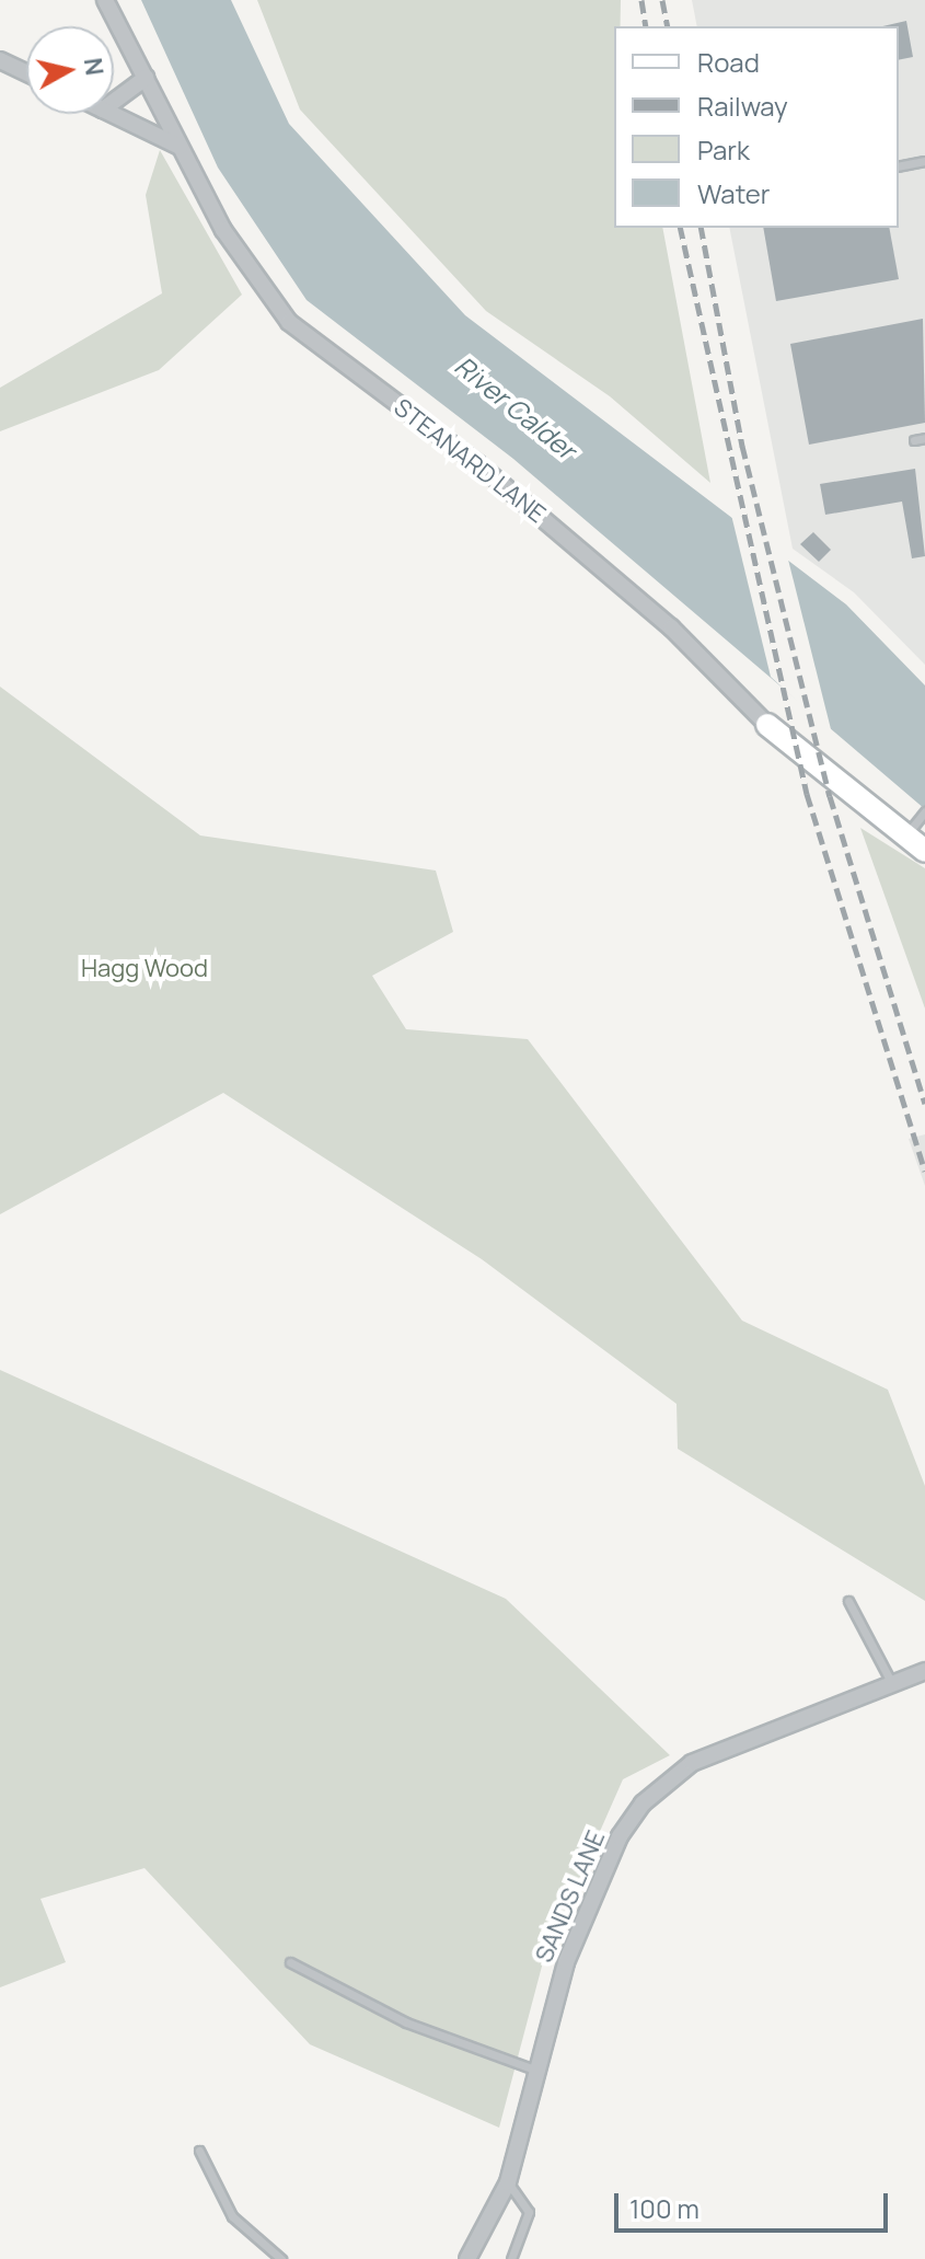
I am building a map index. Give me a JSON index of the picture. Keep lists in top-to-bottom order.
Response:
{
  "streets": {
    "street": ["STEANARD LANE", "SANDS LANE"]
  },
  "water": ["River Calder"],
  "parks": ["Hagg Wood"],
  "legend": [
    "Road",
    "Railway",
    "Park",
    "Water"
  ],
  "scale_bar": "100 m",
  "north": "right"
}
